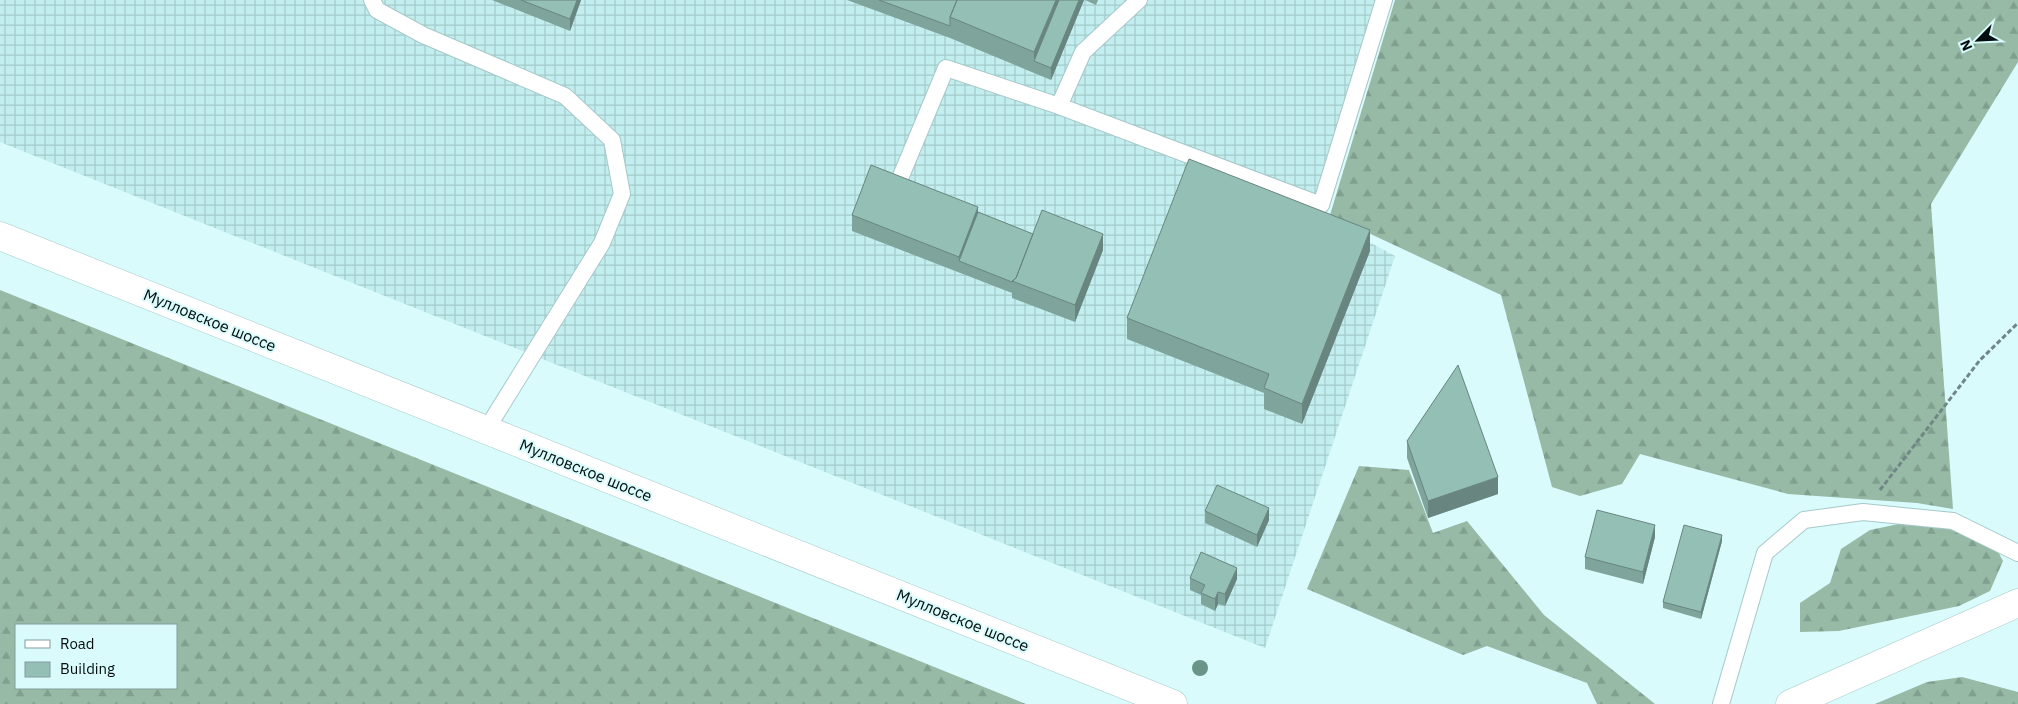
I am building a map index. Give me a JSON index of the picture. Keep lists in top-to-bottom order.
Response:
{
  "streets": {
    "main road": ["Мулловское шоссе"]
  },
  "legend": ["Road", "Building"],
  "north": "bottom left"
}
